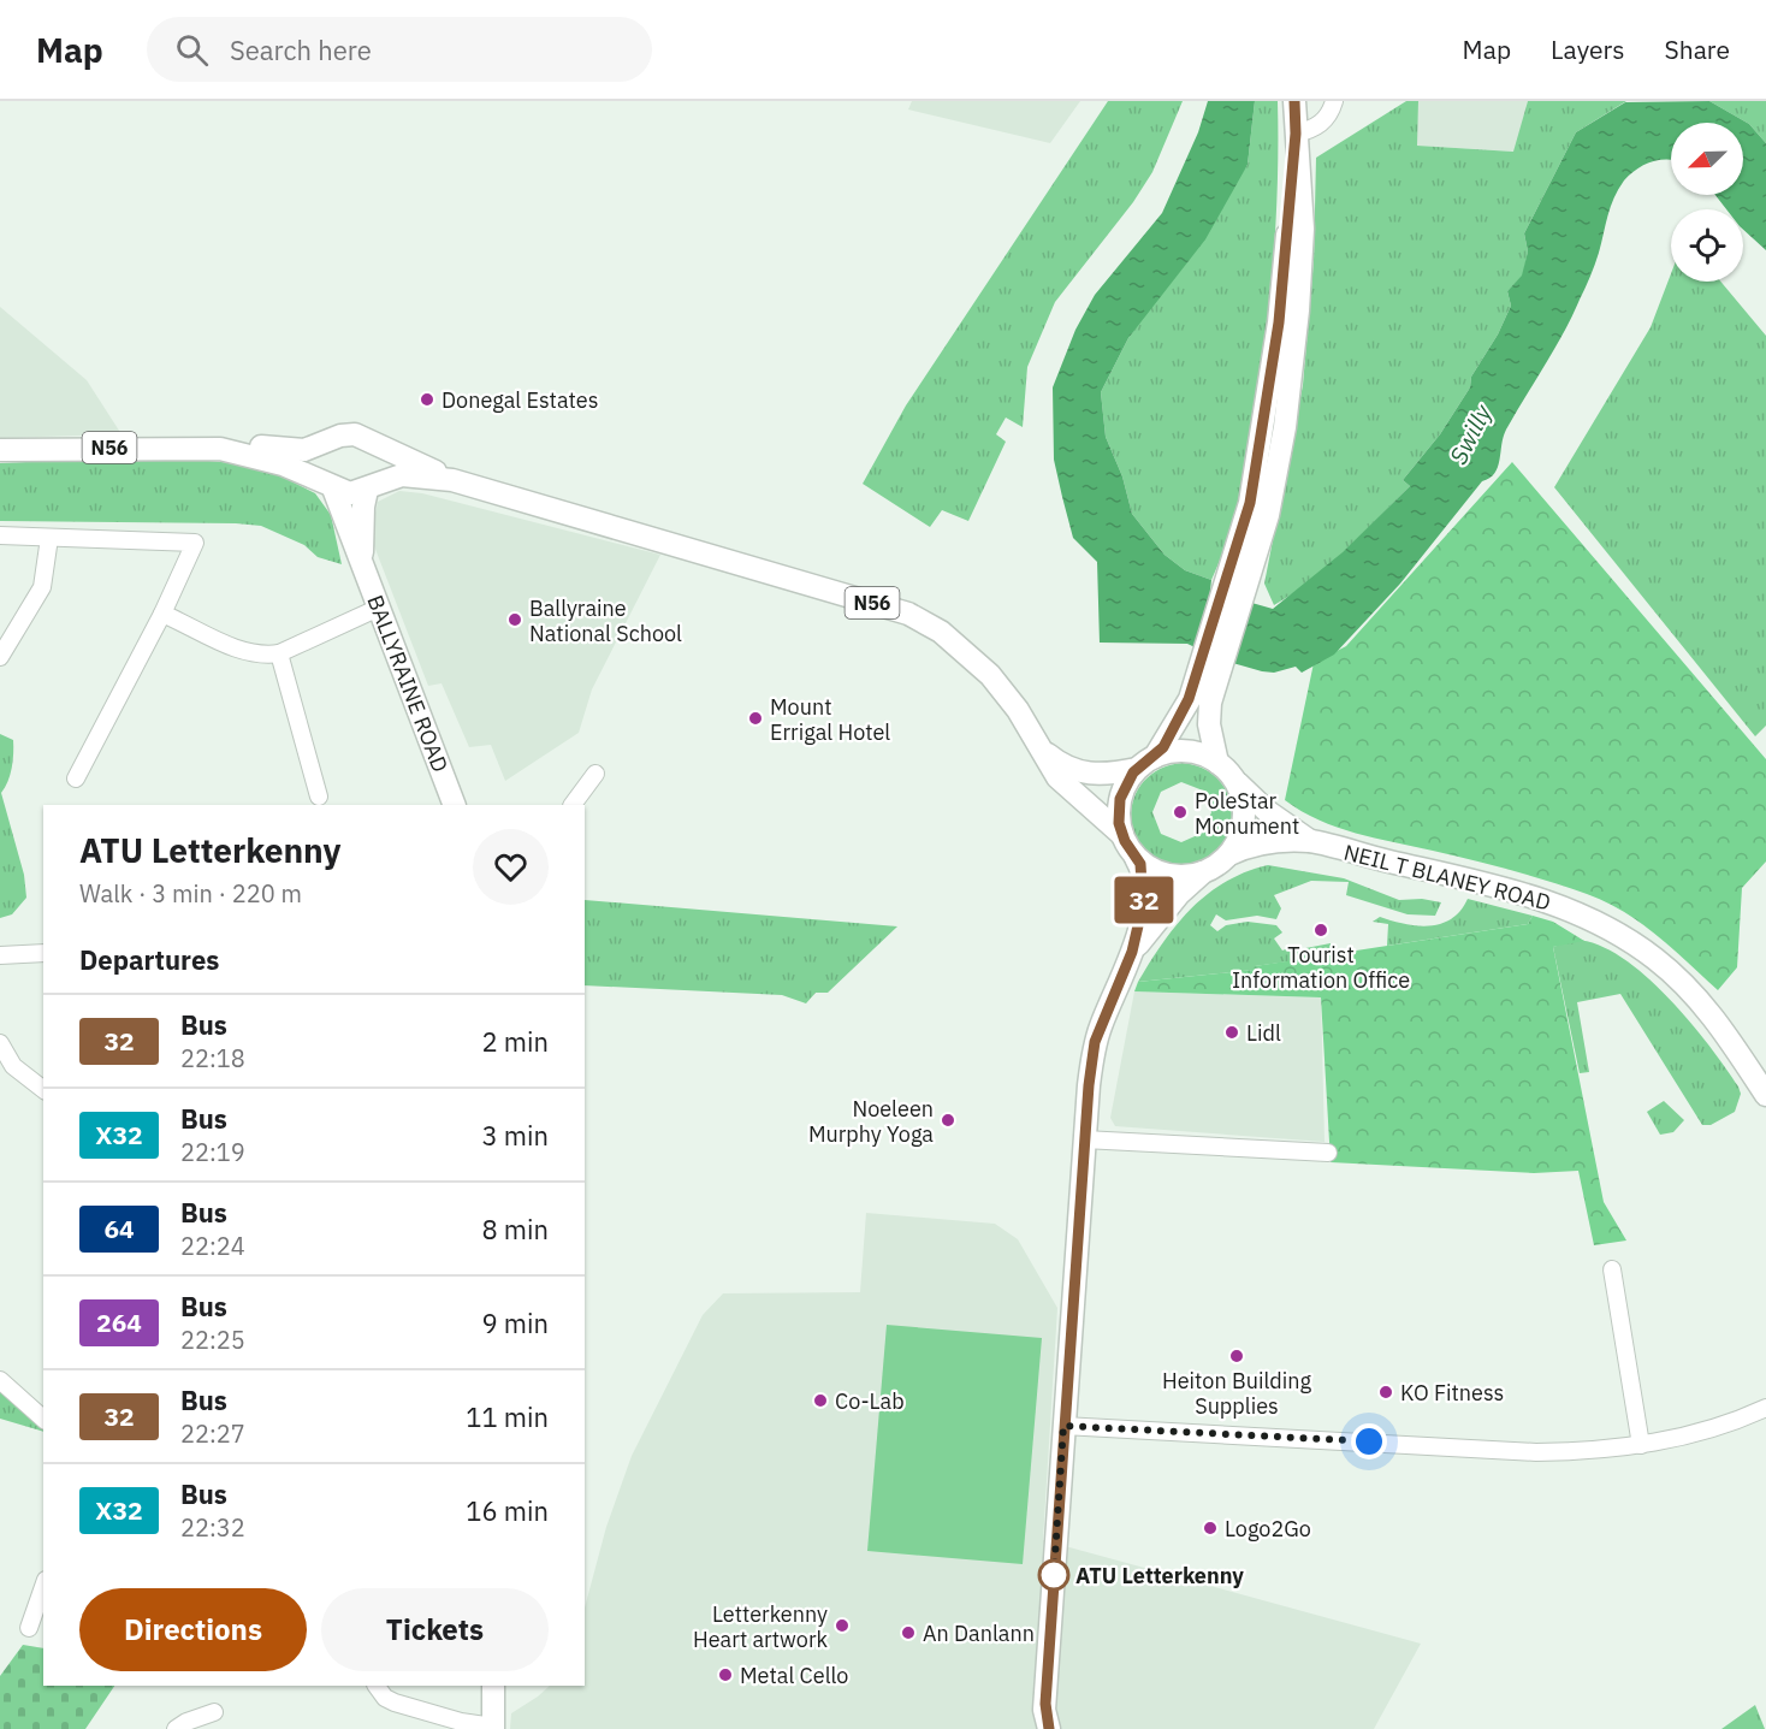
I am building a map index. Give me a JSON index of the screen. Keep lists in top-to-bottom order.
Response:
{
  "streets": {
    "main road": ["N56", "BALLYRAINE ROAD", "NEIL T BLANEY ROAD"]
  },
  "crossings": [
    ["N56", "BALLYRAINE ROAD"],
    ["N56", "NEIL T BLANEY ROAD"]
  ],
  "water": ["Swilly"],
  "places": [
    "Donegal Estates",
    "Ballyraine National School",
    "Mount Errigal Hotel",
    "PoleStar Monument",
    "Tourist Information Office",
    "Lidl",
    "Noeleen Murphy Yoga",
    "Heiton Building Supplies",
    "KO Fitness",
    "Co-Lab",
    "Logo2Go",
    "ATU Letterkenny",
    "Letterkenny Heart artwork",
    "An Danlann",
    "Metal Cello"
  ],
  "lines": ["bus line 32"],
  "north": "bottom left",
  "page": {
    "header": "Map",
    "search": "Search here",
    "nav": ["Map", "Layers", "Share"],
    "on_map": "32",
    "heading": [
      ["ATU Letterkenny", "Walk · 3 min · 220 m"],
      "Departures"
    ],
    "list": [
      {
        "mark": "32",
        "name": "Bus",
        "note": "22:18",
        "value": "2 min"
      },
      {
        "mark": "X32",
        "name": "Bus",
        "note": "22:19",
        "value": "3 min"
      },
      {
        "mark": "64",
        "name": "Bus",
        "note": "22:24",
        "value": "8 min"
      },
      {
        "mark": "264",
        "name": "Bus",
        "note": "22:25",
        "value": "9 min"
      },
      {
        "mark": "32",
        "name": "Bus",
        "note": "22:27",
        "value": "11 min"
      },
      {
        "mark": "X32",
        "name": "Bus",
        "note": "22:32",
        "value": "16 min"
      }
    ],
    "buttons": ["Directions", "Tickets"]
  }
}
